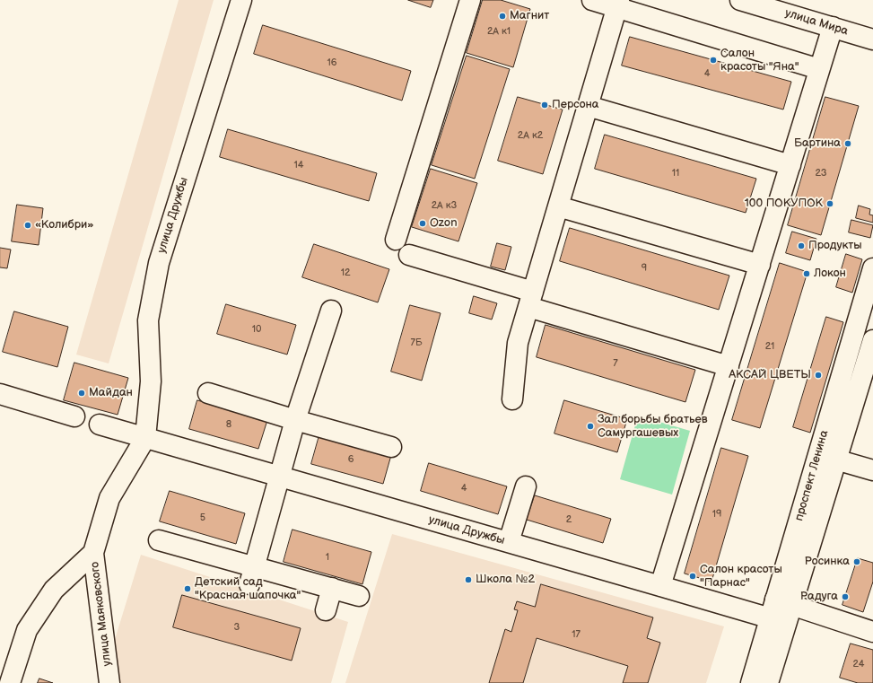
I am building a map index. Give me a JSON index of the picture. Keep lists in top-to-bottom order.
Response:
{
  "streets": {
    "street": [
      "улица Мира",
      "улица Дружбы",
      "проспект Ленина",
      "улица Маяковского"
    ]
  },
  "crossings": [
    ["улица Дружбы", "проспект Ленина"],
    ["улица Дружбы", "улица Маяковского"]
  ],
  "places": [
    "Магнит",
    "Салон красоты \"Яна\"",
    "Персона",
    "Бартина",
    "100 ПОКУПОК",
    "Ozon",
    "«Колибри»",
    "Продукты",
    "Локон",
    "АКСАЙ ЦВЕТЫ",
    "Майдан",
    "Зал борьбы братьев Самургашевых",
    "Росинка",
    "Салон красоты \"Парнас\"",
    "Школа №2",
    "Детский сад \"Красная шапочка\"",
    "Радуга"
  ],
  "house_numbers": [
    "2А к1",
    "16",
    "4",
    "2А к2",
    "14",
    "11",
    "23",
    "2А к3",
    "9",
    "12",
    "10",
    "7Б",
    "21",
    "7",
    "8",
    "6",
    "4",
    "19",
    "5",
    "2",
    "1",
    "3",
    "17",
    "24"
  ]
}
